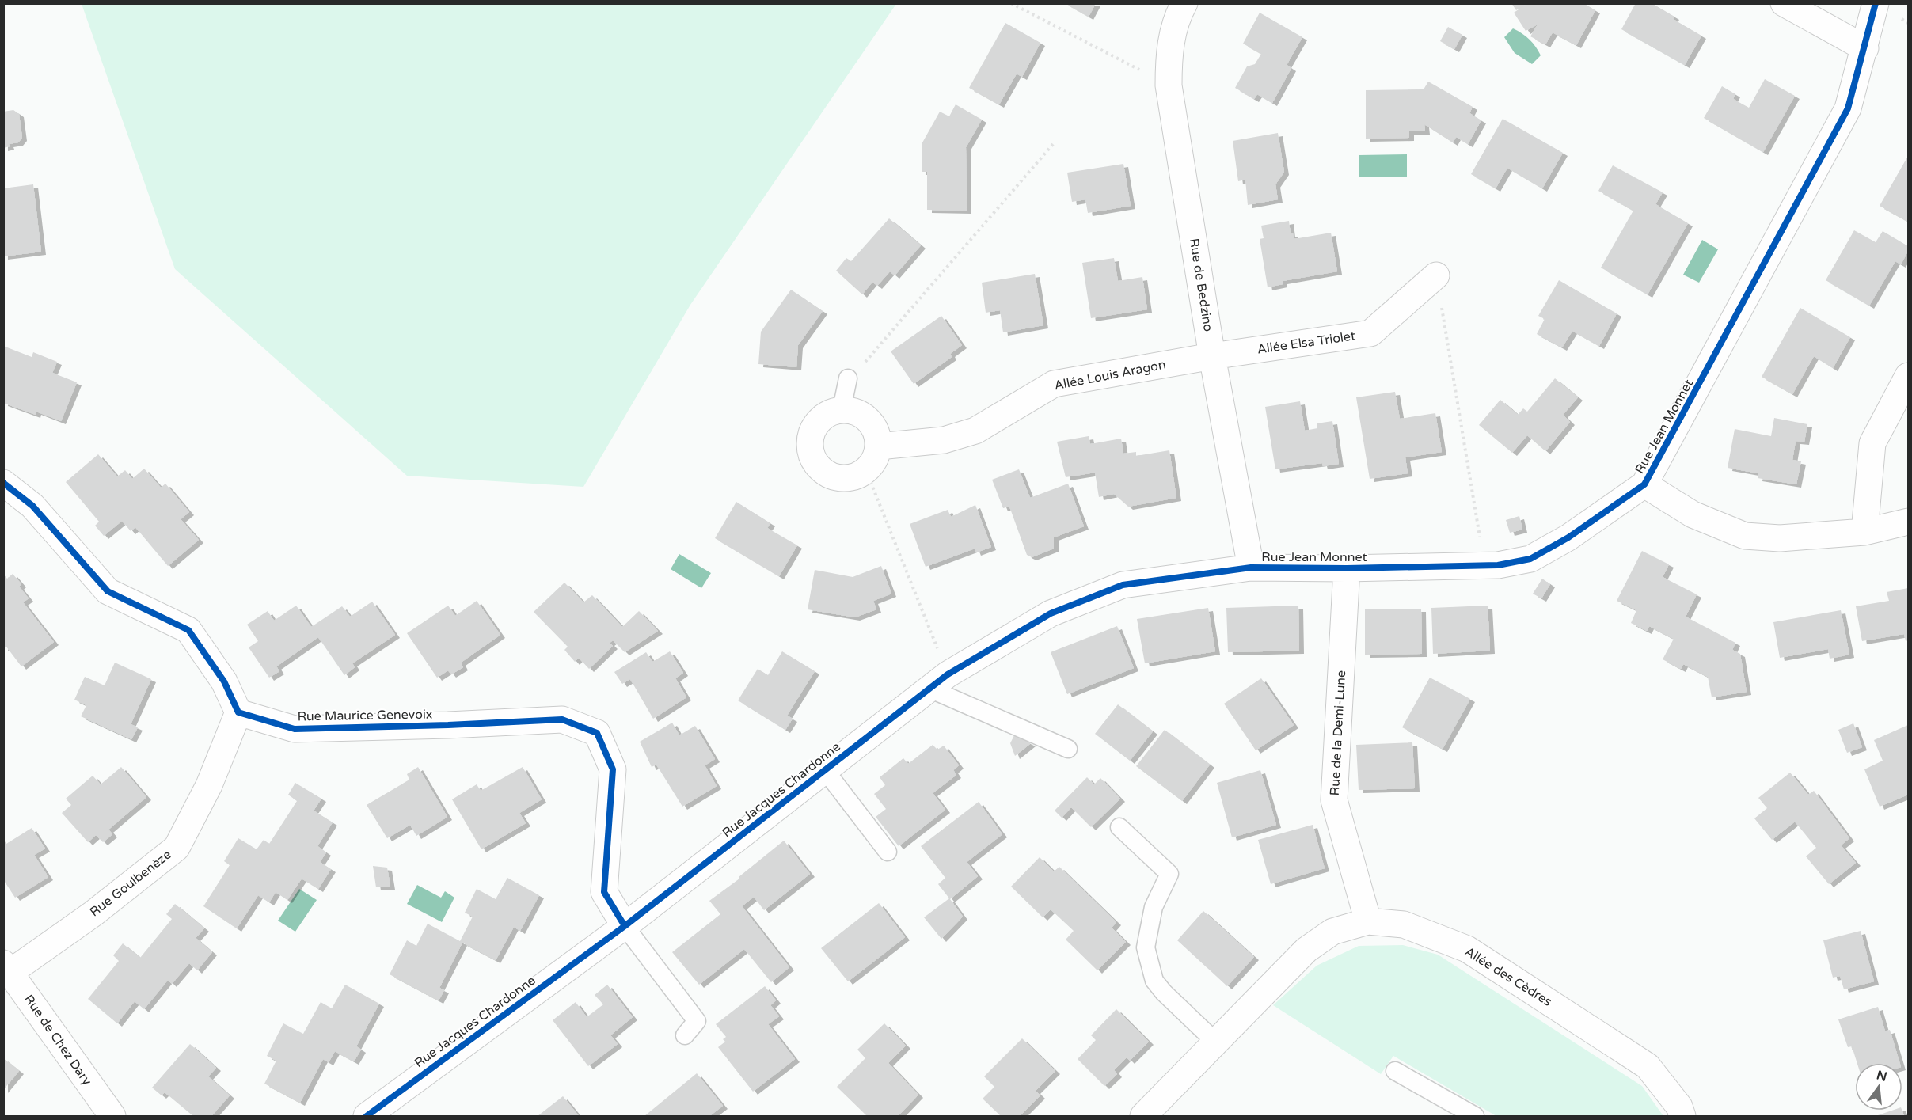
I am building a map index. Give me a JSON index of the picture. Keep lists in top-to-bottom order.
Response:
{
  "streets": {
    "street": [
      "Rue de Bedzino",
      "Allée Elsa Triolet",
      "Allée Louis Aragon",
      "Rue Jean Monnet",
      "Rue Maurice Genevoix",
      "Rue de la Demi-Lune",
      "Rue Jacques Chardonne",
      "Rue Goulbenèze",
      "Allée des Cèdres",
      "Rue de Chez Dary"
    ]
  },
  "crossings": [
    ["Rue de Bedzino", "Allée Elsa Triolet"],
    ["Rue de Bedzino", "Allée Louis Aragon"],
    ["Rue de Bedzino", "Rue Jean Monnet"],
    ["Rue de Bedzino", "Rue Jacques Chardonne"],
    ["Allée Elsa Triolet", "Allée Louis Aragon"],
    ["Rue Jean Monnet", "Rue de la Demi-Lune"],
    ["Rue Jean Monnet", "Rue Jacques Chardonne"],
    ["Rue Maurice Genevoix", "Rue Jacques Chardonne"],
    ["Rue Maurice Genevoix", "Rue Goulbenèze"],
    ["Rue de la Demi-Lune", "Allée des Cèdres"],
    ["Rue Goulbenèze", "Rue de Chez Dary"]
  ],
  "north": "top"
}
